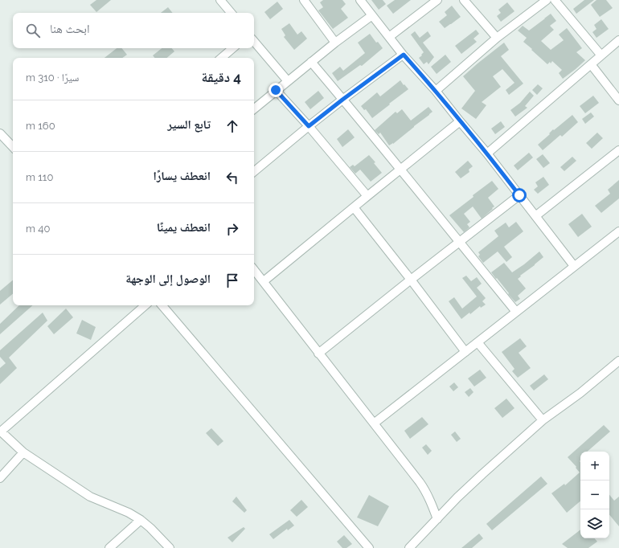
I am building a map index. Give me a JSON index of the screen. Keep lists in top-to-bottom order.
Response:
{
  "page": {
    "search": "ابحث هنا",
    "heading": ["4 دقيقة", "سيرًا · 310 m"],
    "list": [
      ["تابع السير", "160 m"],
      ["انعطف يسارًا", "110 m"],
      ["انعطف يمينًا", "40 m"],
      "الوصول إلى الوجهة"
    ],
    "map_buttons": ["+", "−"]
  }
}
